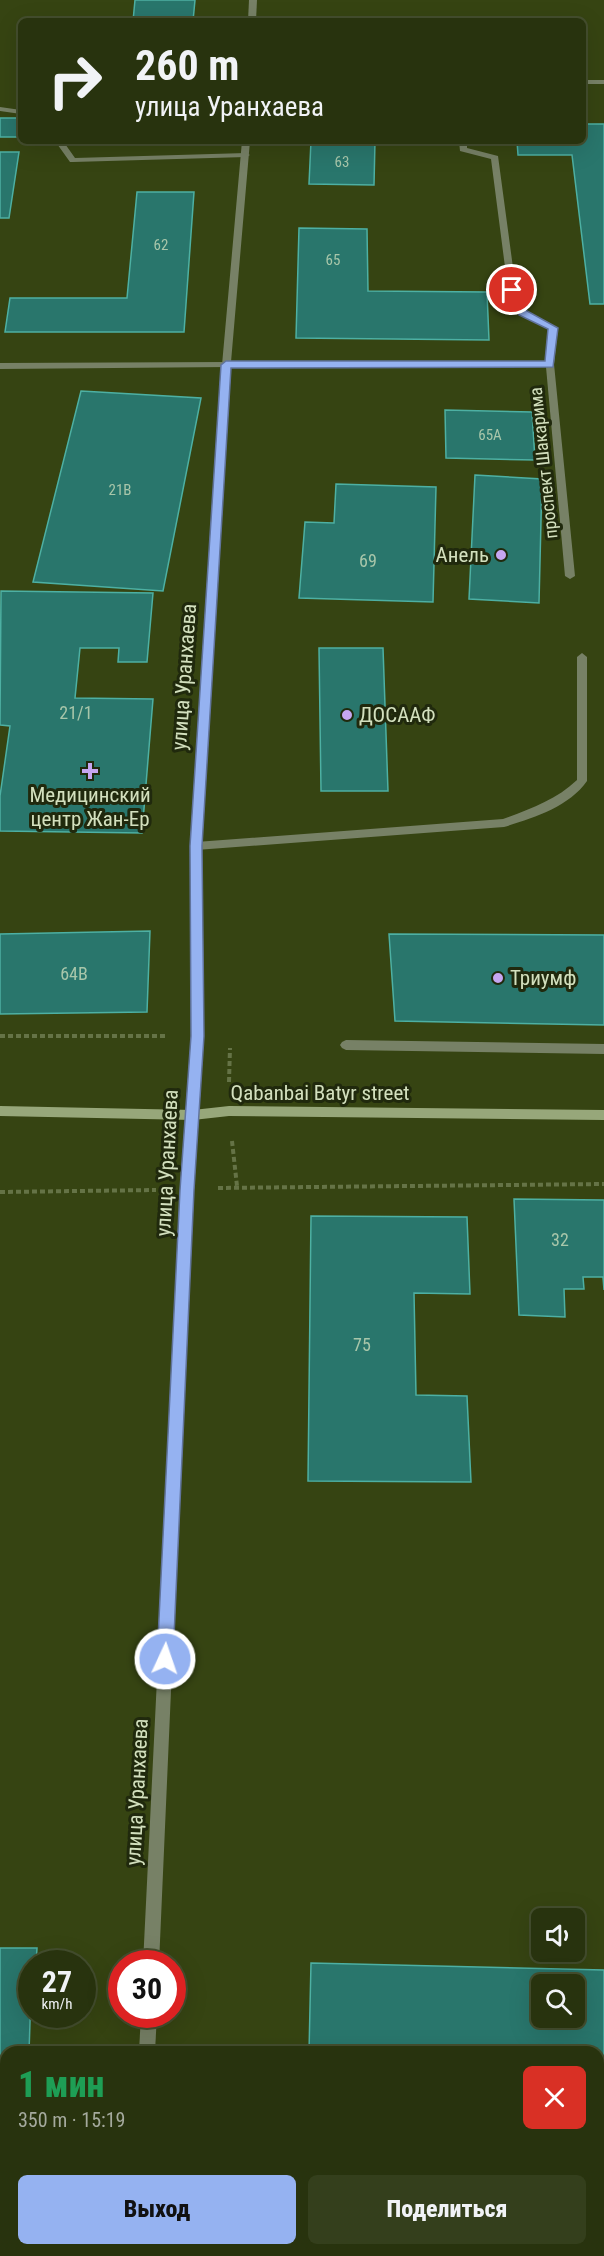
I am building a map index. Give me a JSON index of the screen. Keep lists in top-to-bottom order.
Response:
{
  "streets": {
    "main road": ["Qabanbai Batyr street"],
    "street": ["проспект Шакарима", "улица Уранхаева"]
  },
  "crossings": [
    ["улица Уранхаева", "Qabanbai Batyr street"]
  ],
  "places": {
    "other": ["Анель", "ДОСААФ", "Триумф"],
    "health": ["Медицинский центр Жан-Ер"]
  },
  "house_numbers": [
    "63",
    "62",
    "65",
    "65А",
    "21В",
    "69",
    "21/1",
    "64В",
    "32",
    "75"
  ],
  "page": {
    "turn": ["260 m", "улица Уранхаева"],
    "speed": "27 km/h",
    "limit": "30",
    "heading": ["1 мин", "350 m · 15:19"],
    "buttons": ["Выход", "Поделиться"]
  }
}
